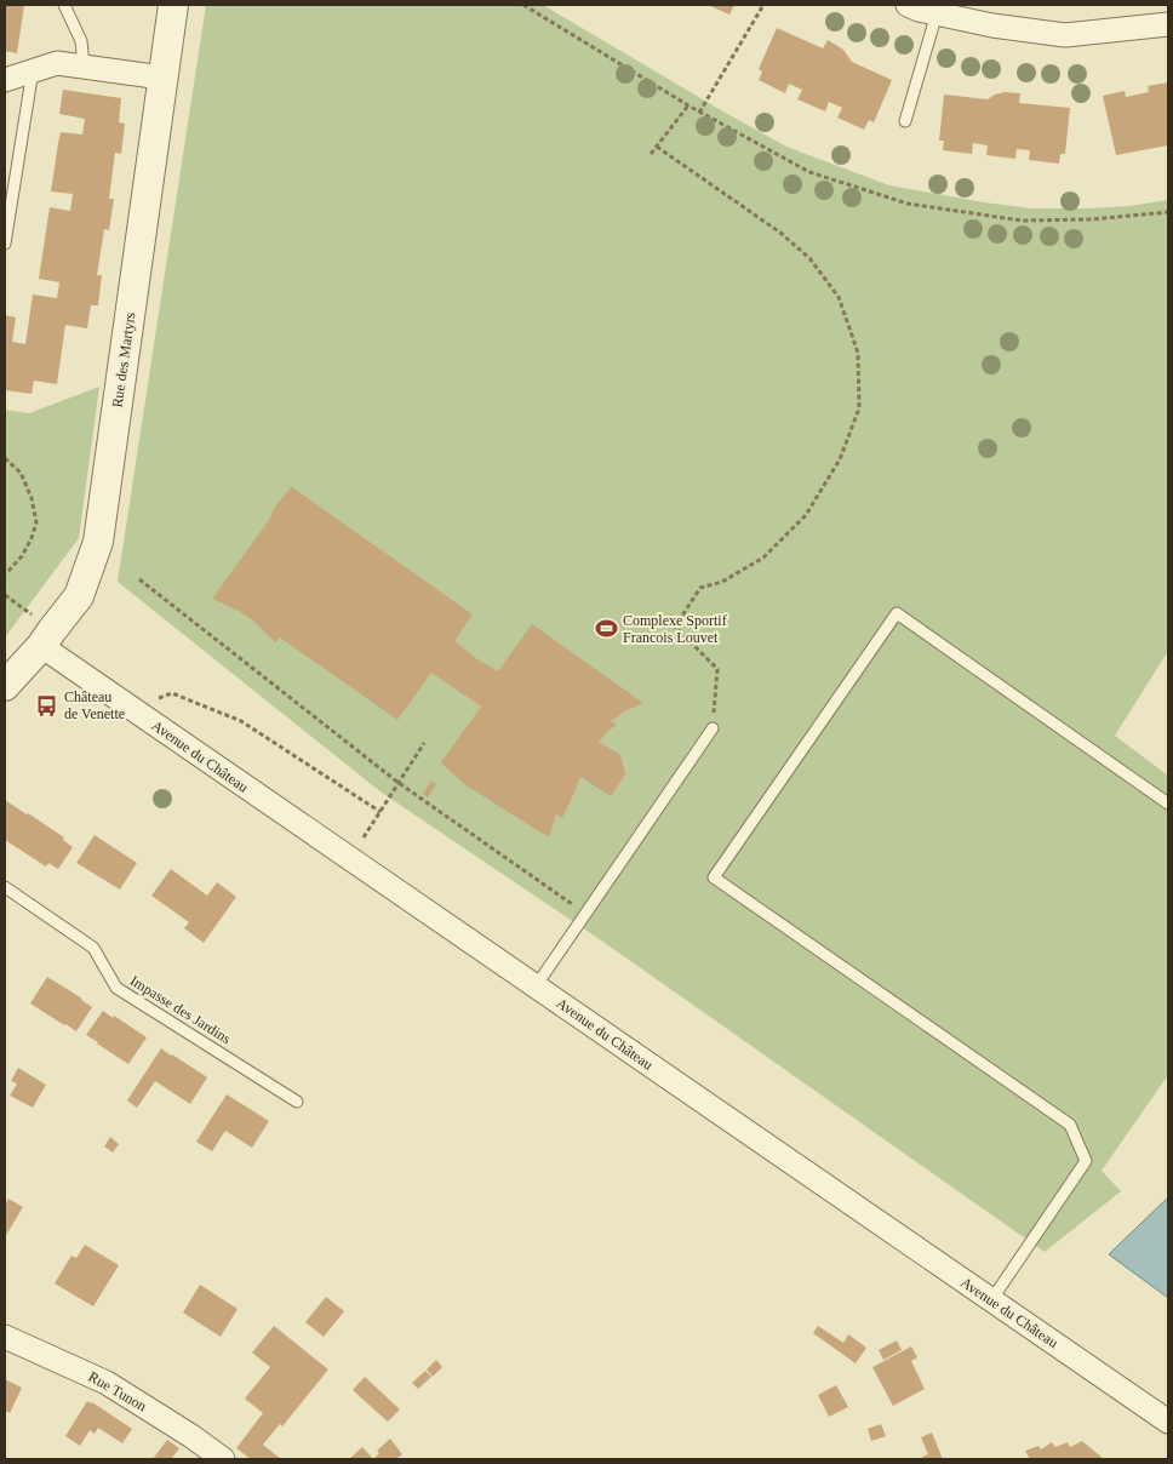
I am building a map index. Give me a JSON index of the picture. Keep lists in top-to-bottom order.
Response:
{
  "streets": {
    "street": ["Rue des Martyrs", "Avenue du Château", "Rue Tunon"],
    "lane": ["Impasse des Jardins"]
  },
  "crossings": [
    ["Rue des Martyrs", "Avenue du Château"]
  ],
  "places": {
    "sports": ["Complexe Sportif Francois Louvet"],
    "bus stop": ["Château de Venette"]
  }
}
